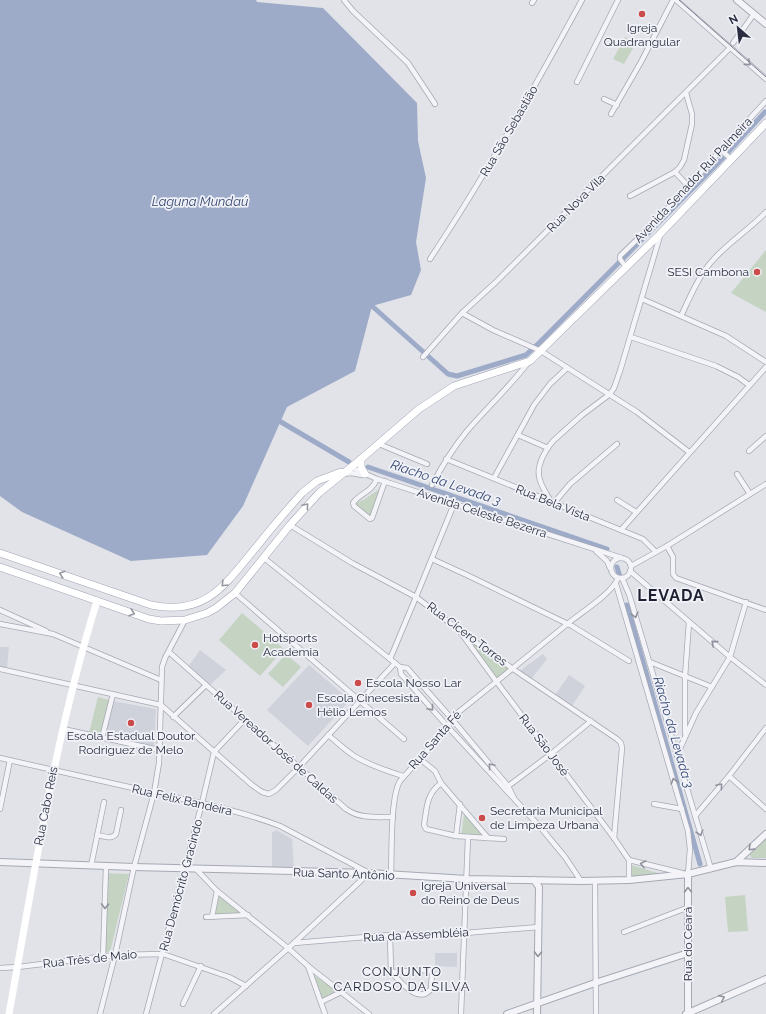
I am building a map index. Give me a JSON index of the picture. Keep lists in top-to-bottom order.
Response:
{
  "streets": {
    "main road": ["Rua Cabo Reis"],
    "street": [
      "Rua São Sebastião",
      "Avenida Senador Rui Palmeira",
      "Rua Nova Vila",
      "Rua Bela Vista",
      "Avenida Celeste Bezerra",
      "Rua Cícero Torres",
      "Rua Santa Fé",
      "Rua São José",
      "Rua Vereador José de Caldas",
      "Rua Felix Bandeira",
      "Rua Santo Antônio",
      "Rua Demócrito Gracindo",
      "Rua da Assembléia",
      "Rua do Ceará",
      "Rua Três de Maio"
    ]
  },
  "crossings": [
    ["Rua Cícero Torres", "Rua Santa Fé"],
    ["Rua Cícero Torres", "Rua São José"],
    ["Rua Santa Fé", "Rua São José"],
    ["Rua Santa Fé", "Rua Vereador José de Caldas"],
    ["Rua Santa Fé", "Rua Santo Antônio"],
    ["Rua Vereador José de Caldas", "Rua Demócrito Gracindo"],
    ["Rua Felix Bandeira", "Rua Cabo Reis"],
    ["Rua Felix Bandeira", "Rua Santo Antônio"],
    ["Rua Felix Bandeira", "Rua Demócrito Gracindo"],
    ["Rua Cabo Reis", "Rua Santo Antônio"],
    ["Rua Cabo Reis", "Rua Três de Maio"],
    ["Rua Santo Antônio", "Rua Demócrito Gracindo"],
    ["Rua Santo Antônio", "Rua do Ceará"],
    ["Rua Demócrito Gracindo", "Rua Três de Maio"]
  ],
  "districts": ["LEVADA", "CONJUNTO CARDOSO DA SILVA"],
  "water": ["Laguna Mundaú", "Riacho da Levada 3"],
  "places": [
    "Igreja Quadrangular",
    "SESI Cambona",
    "Hotsports Academia",
    "Escola Nosso Lar",
    "Escola Cinecesista Hélio Lemos",
    "Escola Estadual Doutor Rodriguez de Melo",
    "Secretaria Municipal de Limpeza Urbana",
    "Igreja Universal do Reino de Deus"
  ],
  "north": "top left"
}
